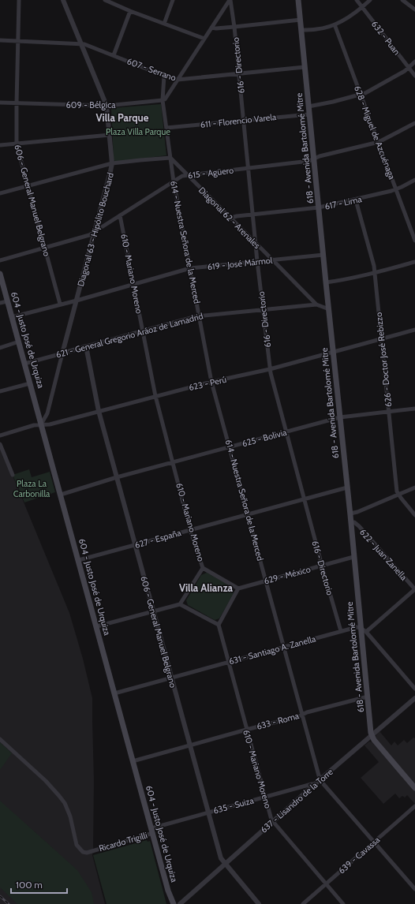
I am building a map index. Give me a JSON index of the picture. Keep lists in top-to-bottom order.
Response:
{
  "streets": {
    "main road": ["618 - Avenida Bartolomé Mitre", "604 - Justo José de Urquiza"],
    "street": [
      "632 - Puan",
      "616 - Directorio",
      "607 - Serrano",
      "609 - Bélgica",
      "611 - Florencio Varela",
      "628 - Miguel de Azcuénaga",
      "615 - Agüero",
      "606 - General Manuel Belgrano",
      "617 - Lima",
      "Diagonal 62 - Arenales",
      "Diagonal 63 - Hipólito Bouchard",
      "614 - Nuestra Señora de la Merced",
      "619 - José Mármol",
      "610 - Mariano Moreno",
      "621 - General Gregorio Aráoz de Lamadrid",
      "626 - Doctor José Rebizzo",
      "623 - Perú",
      "625 - Bolivia",
      "627 - España",
      "622 - Juan Zanella",
      "629 - México",
      "631 - Santiago A. Zanella",
      "633 - Roma",
      "637 - Lisandro de la Torre",
      "635 - Suiza",
      "Ricardo Trigilli",
      "639 - Cavassa"
    ]
  },
  "crossings": [
    ["616 - Directorio", "607 - Serrano"],
    ["616 - Directorio", "611 - Florencio Varela"],
    ["616 - Directorio", "615 - Agüero"],
    ["616 - Directorio", "617 - Lima"],
    ["616 - Directorio", "Diagonal 62 - Arenales"],
    ["616 - Directorio", "619 - José Mármol"],
    ["616 - Directorio", "621 - General Gregorio Aráoz de Lamadrid"],
    ["616 - Directorio", "623 - Perú"],
    ["616 - Directorio", "625 - Bolivia"],
    ["616 - Directorio", "627 - España"],
    ["616 - Directorio", "629 - México"],
    ["616 - Directorio", "631 - Santiago A. Zanella"],
    ["607 - Serrano", "618 - Avenida Bartolomé Mitre"],
    ["607 - Serrano", "606 - General Manuel Belgrano"],
    ["607 - Serrano", "Diagonal 63 - Hipólito Bouchard"],
    ["607 - Serrano", "614 - Nuestra Señora de la Merced"],
    ["609 - Bélgica", "606 - General Manuel Belgrano"],
    ["609 - Bélgica", "Diagonal 63 - Hipólito Bouchard"],
    ["609 - Bélgica", "614 - Nuestra Señora de la Merced"],
    ["611 - Florencio Varela", "618 - Avenida Bartolomé Mitre"],
    ["611 - Florencio Varela", "614 - Nuestra Señora de la Merced"],
    ["628 - Miguel de Azcuénaga", "615 - Agüero"],
    ["628 - Miguel de Azcuénaga", "617 - Lima"],
    ["618 - Avenida Bartolomé Mitre", "615 - Agüero"],
    ["618 - Avenida Bartolomé Mitre", "617 - Lima"],
    ["618 - Avenida Bartolomé Mitre", "619 - José Mármol"],
    ["618 - Avenida Bartolomé Mitre", "621 - General Gregorio Aráoz de Lamadrid"],
    ["618 - Avenida Bartolomé Mitre", "623 - Perú"],
    ["618 - Avenida Bartolomé Mitre", "625 - Bolivia"],
    ["618 - Avenida Bartolomé Mitre", "627 - España"],
    ["618 - Avenida Bartolomé Mitre", "622 - Juan Zanella"],
    ["618 - Avenida Bartolomé Mitre", "629 - México"],
    ["618 - Avenida Bartolomé Mitre", "631 - Santiago A. Zanella"],
    ["618 - Avenida Bartolomé Mitre", "633 - Roma"],
    ["618 - Avenida Bartolomé Mitre", "637 - Lisandro de la Torre"],
    ["615 - Agüero", "606 - General Manuel Belgrano"],
    ["615 - Agüero", "Diagonal 62 - Arenales"],
    ["615 - Agüero", "Diagonal 63 - Hipólito Bouchard"],
    ["615 - Agüero", "614 - Nuestra Señora de la Merced"],
    ["615 - Agüero", "610 - Mariano Moreno"],
    ["606 - General Manuel Belgrano", "619 - José Mármol"],
    ["606 - General Manuel Belgrano", "621 - General Gregorio Aráoz de Lamadrid"],
    ["606 - General Manuel Belgrano", "623 - Perú"],
    ["606 - General Manuel Belgrano", "625 - Bolivia"],
    ["606 - General Manuel Belgrano", "627 - España"],
    ["606 - General Manuel Belgrano", "631 - Santiago A. Zanella"],
    ["606 - General Manuel Belgrano", "633 - Roma"],
    ["606 - General Manuel Belgrano", "637 - Lisandro de la Torre"],
    ["606 - General Manuel Belgrano", "635 - Suiza"],
    ["617 - Lima", "Diagonal 62 - Arenales"],
    ["617 - Lima", "626 - Doctor José Rebizzo"],
    ["Diagonal 62 - Arenales", "614 - Nuestra Señora de la Merced"],
    ["Diagonal 62 - Arenales", "619 - José Mármol"],
    ["Diagonal 62 - Arenales", "621 - General Gregorio Aráoz de Lamadrid"],
    ["Diagonal 63 - Hipólito Bouchard", "619 - José Mármol"],
    ["Diagonal 63 - Hipólito Bouchard", "621 - General Gregorio Aráoz de Lamadrid"],
    ["Diagonal 63 - Hipólito Bouchard", "604 - Justo José de Urquiza"],
    ["Diagonal 63 - Hipólito Bouchard", "623 - Perú"],
    ["614 - Nuestra Señora de la Merced", "619 - José Mármol"],
    ["614 - Nuestra Señora de la Merced", "621 - General Gregorio Aráoz de Lamadrid"],
    ["614 - Nuestra Señora de la Merced", "623 - Perú"],
    ["614 - Nuestra Señora de la Merced", "625 - Bolivia"],
    ["614 - Nuestra Señora de la Merced", "627 - España"],
    ["614 - Nuestra Señora de la Merced", "629 - México"],
    ["614 - Nuestra Señora de la Merced", "631 - Santiago A. Zanella"],
    ["614 - Nuestra Señora de la Merced", "633 - Roma"],
    ["614 - Nuestra Señora de la Merced", "637 - Lisandro de la Torre"],
    ["614 - Nuestra Señora de la Merced", "639 - Cavassa"],
    ["619 - José Mármol", "610 - Mariano Moreno"],
    ["619 - José Mármol", "604 - Justo José de Urquiza"],
    ["610 - Mariano Moreno", "621 - General Gregorio Aráoz de Lamadrid"],
    ["610 - Mariano Moreno", "623 - Perú"],
    ["610 - Mariano Moreno", "625 - Bolivia"],
    ["610 - Mariano Moreno", "627 - España"],
    ["610 - Mariano Moreno", "631 - Santiago A. Zanella"],
    ["610 - Mariano Moreno", "633 - Roma"],
    ["610 - Mariano Moreno", "637 - Lisandro de la Torre"],
    ["610 - Mariano Moreno", "635 - Suiza"],
    ["610 - Mariano Moreno", "639 - Cavassa"],
    ["621 - General Gregorio Aráoz de Lamadrid", "604 - Justo José de Urquiza"],
    ["604 - Justo José de Urquiza", "623 - Perú"],
    ["604 - Justo José de Urquiza", "625 - Bolivia"],
    ["604 - Justo José de Urquiza", "627 - España"],
    ["604 - Justo José de Urquiza", "631 - Santiago A. Zanella"],
    ["604 - Justo José de Urquiza", "633 - Roma"],
    ["604 - Justo José de Urquiza", "635 - Suiza"],
    ["604 - Justo José de Urquiza", "Ricardo Trigilli"],
    ["626 - Doctor José Rebizzo", "623 - Perú"],
    ["626 - Doctor José Rebizzo", "625 - Bolivia"],
    ["637 - Lisandro de la Torre", "635 - Suiza"],
    ["635 - Suiza", "Ricardo Trigilli"]
  ],
  "districts": ["Villa Parque", "Villa Alianza"],
  "parks": ["Plaza Villa Parque", "Plaza La Carbonilla"],
  "scale_bar": "100 m"
}
